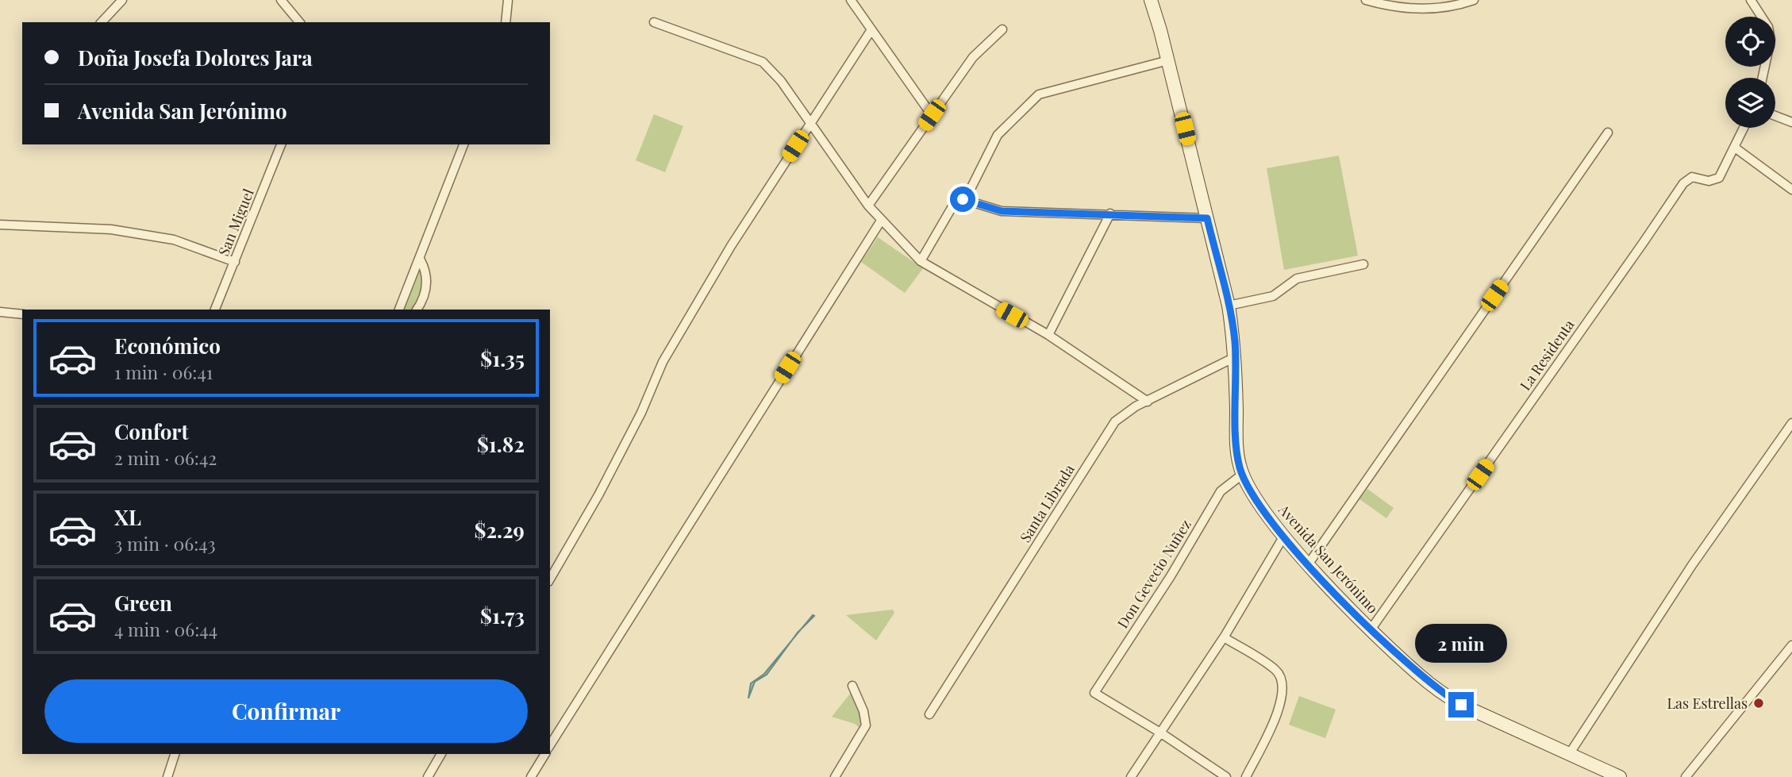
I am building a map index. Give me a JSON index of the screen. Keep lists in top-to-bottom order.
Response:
{
  "streets": {
    "street": [
      "San Miguel",
      "La Residenta",
      "Santa Librada",
      "Avenida San Jerónimo",
      "Don Gevecio Nuñez"
    ]
  },
  "crossings": [
    ["La Residenta", "Avenida San Jerónimo"],
    ["Santa Librada", "Avenida San Jerónimo"],
    ["Avenida San Jerónimo", "Don Gevecio Nuñez"]
  ],
  "places": ["Las Estrellas"],
  "page": {
    "banner": ["Doña Josefa Dolores Jara", "Avenida San Jerónimo"],
    "list": [
      {
        "name": "Económico",
        "note": "1 min · 06:41",
        "value": "$1.35"
      },
      {
        "name": "Confort",
        "note": "2 min · 06:42",
        "value": "$1.82"
      },
      {
        "name": "XL",
        "note": "3 min · 06:43",
        "value": "$2.29"
      },
      {
        "name": "Green",
        "note": "4 min · 06:44",
        "value": "$1.73"
      }
    ],
    "bubble": "2 min",
    "buttons": "Confirmar"
  }
}
